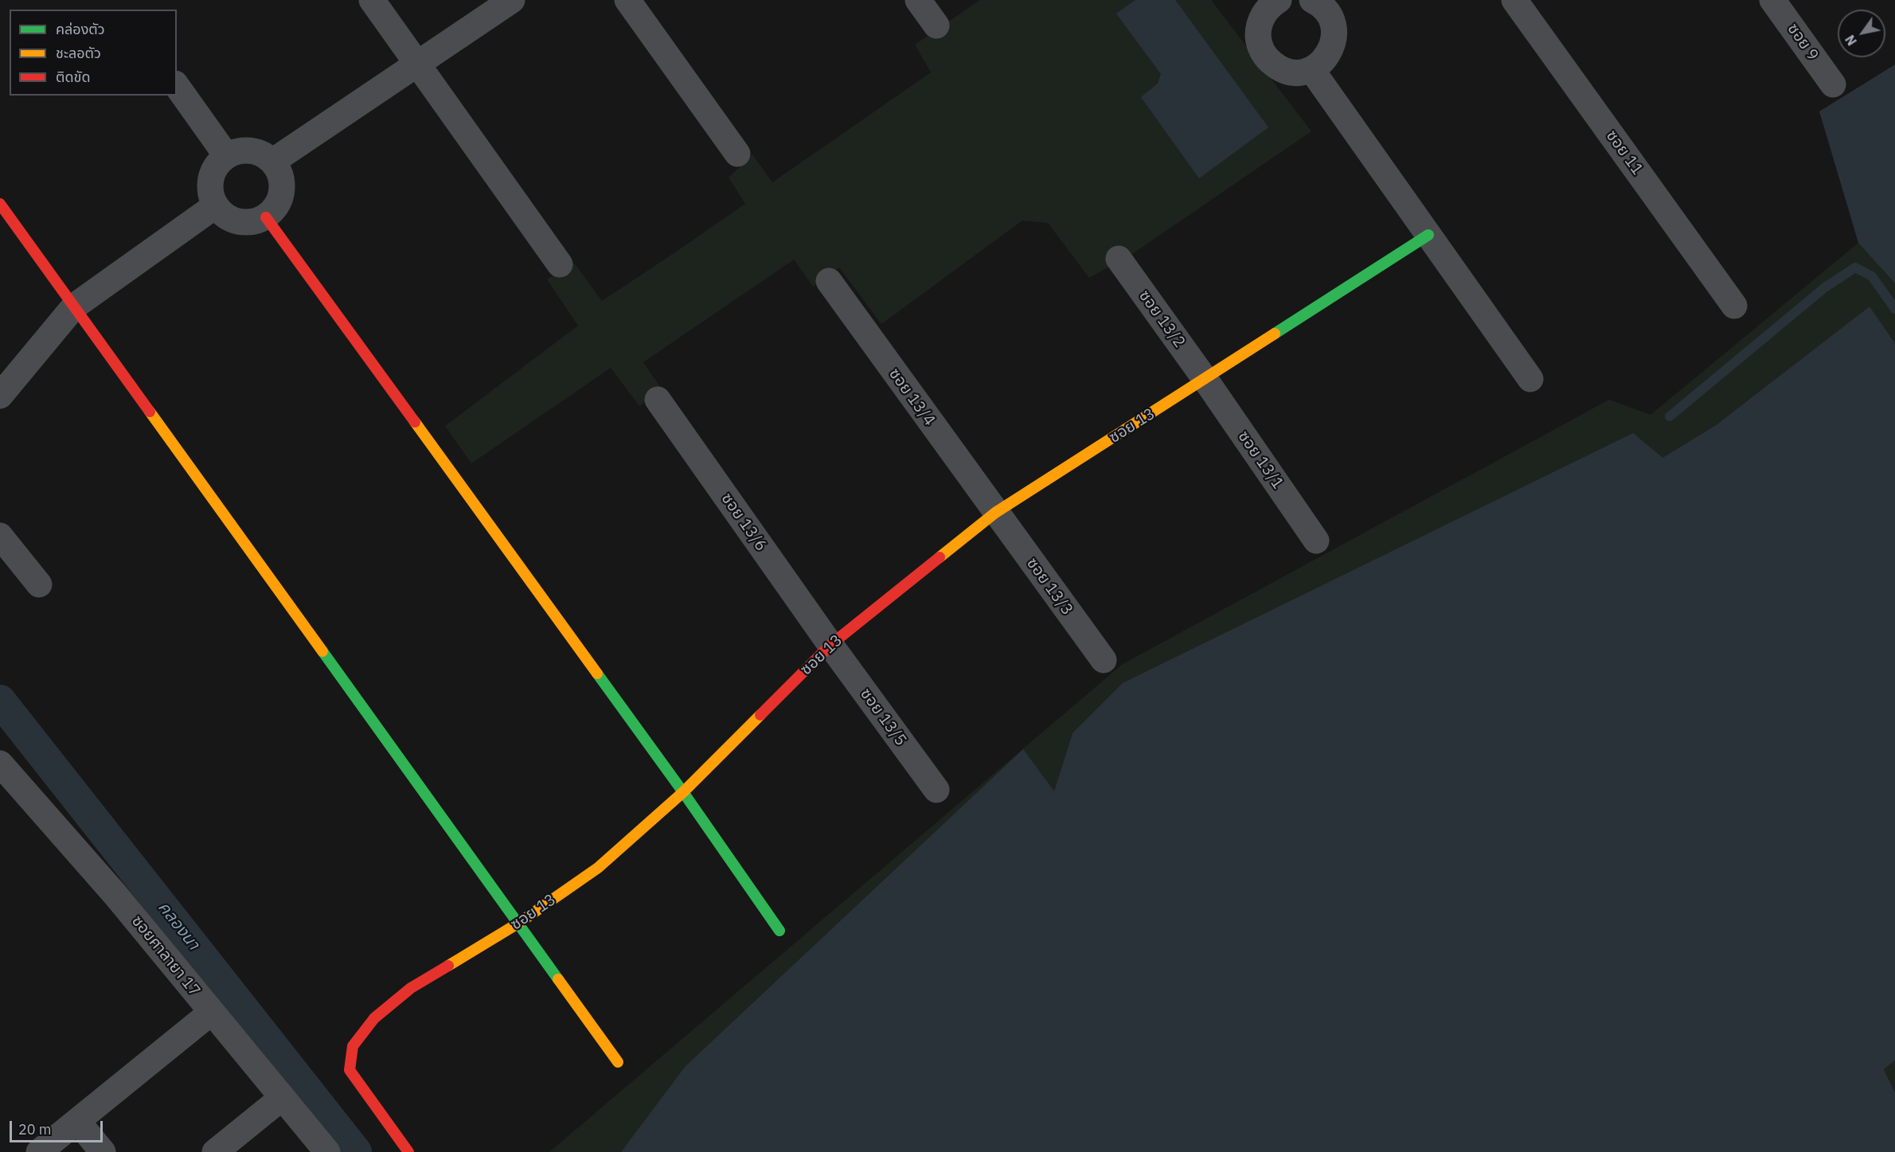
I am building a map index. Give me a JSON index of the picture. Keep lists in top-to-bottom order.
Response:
{
  "streets": {
    "street": [
      "ซอย 9",
      "ซอย 11",
      "ซอย 13/2",
      "ซอย 13/4",
      "ซอย 13",
      "ซอย 13/1",
      "ซอย 13/6",
      "ซอย 13/3",
      "ซอย 13/5",
      "ซอยศาลายา 17"
    ]
  },
  "crossings": [
    ["ซอย 13/2", "ซอย 13"],
    ["ซอย 13/2", "ซอย 13/1"],
    ["ซอย 13/4", "ซอย 13"],
    ["ซอย 13/4", "ซอย 13/3"],
    ["ซอย 13", "ซอย 13/1"],
    ["ซอย 13", "ซอย 13/6"],
    ["ซอย 13", "ซอย 13/3"],
    ["ซอย 13", "ซอย 13/5"],
    ["ซอย 13/6", "ซอย 13/5"]
  ],
  "water": ["คลองนา"],
  "legend": ["คล่องตัว", "ชะลอตัว", "ติดขัด"],
  "scale_bar": "20 m",
  "north": "bottom left"
}
